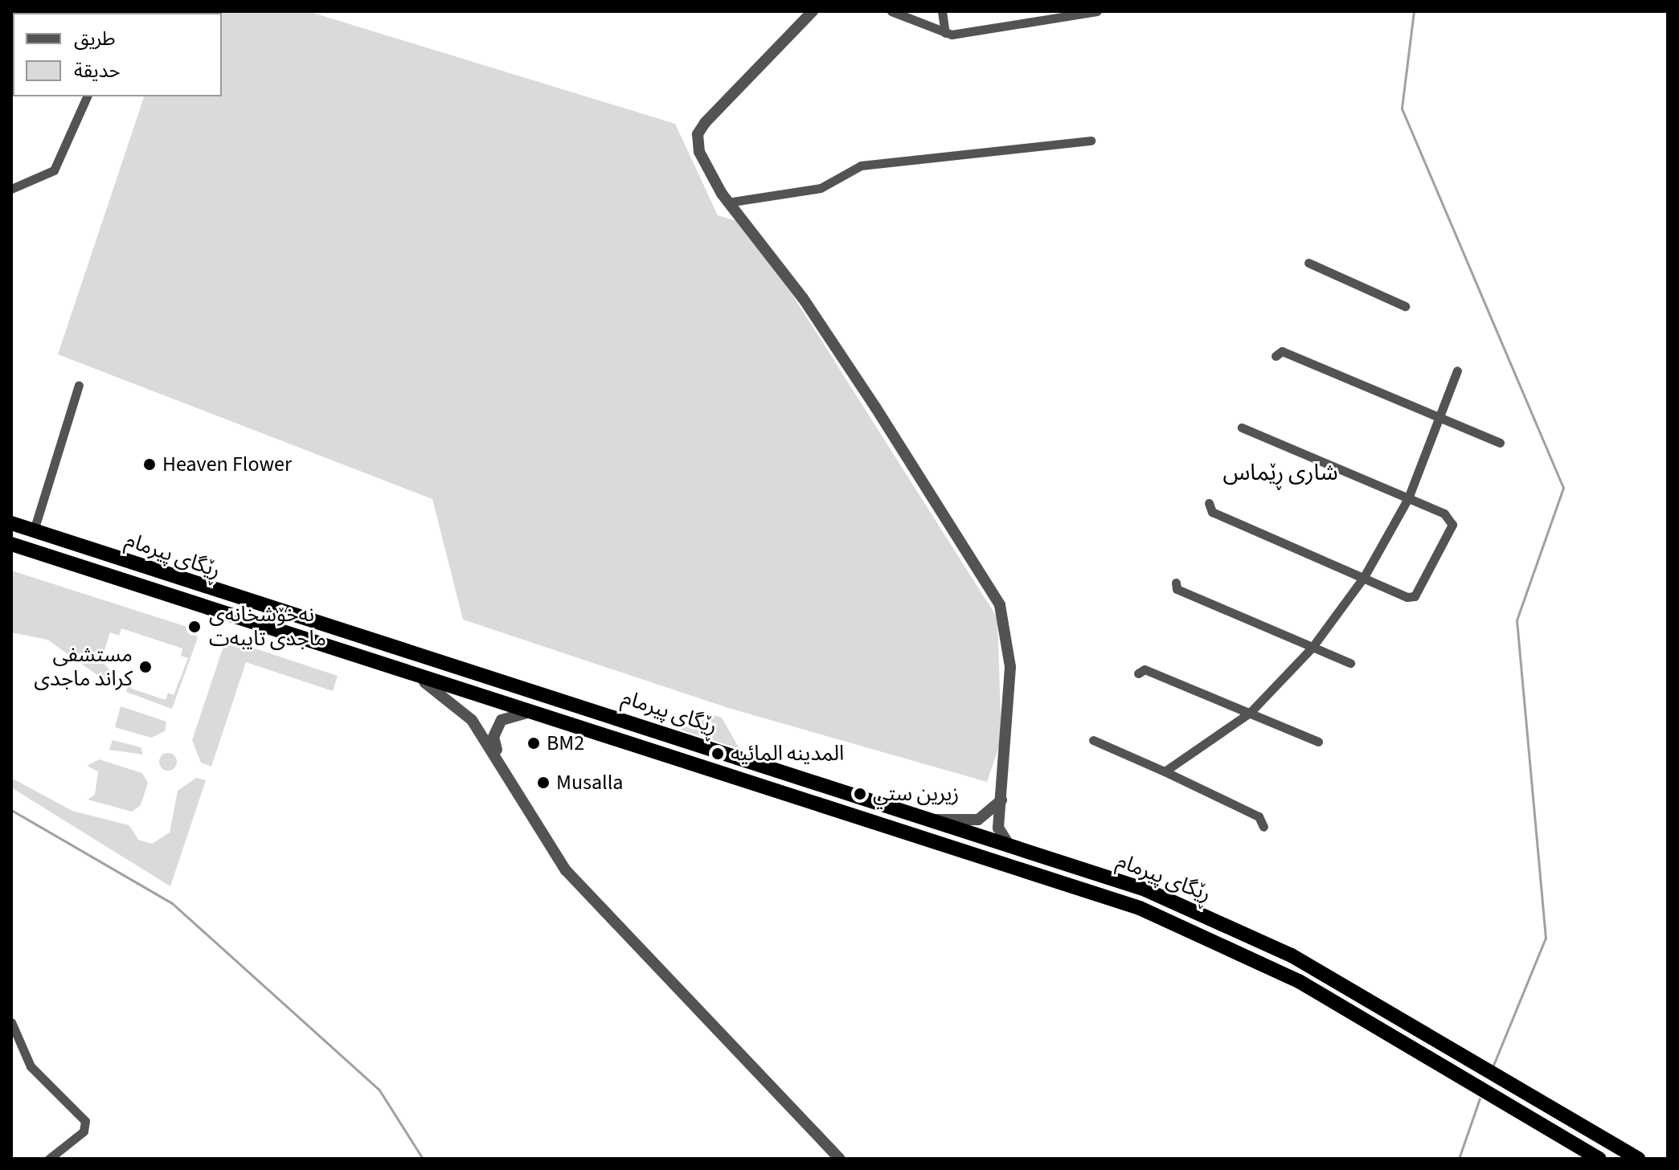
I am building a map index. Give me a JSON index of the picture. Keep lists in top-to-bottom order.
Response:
{
  "streets": {
    "highway": ["ڕێگای پیرمام"]
  },
  "districts": ["شاری ڕێماس"],
  "places": [
    "Heaven Flower",
    "نەخۆشخانەی ماجدی تایبەت",
    "مستشفی کراند ماجدی",
    "BM2",
    "المدينه المائيه",
    "Musalla",
    "زيرين ستي"
  ],
  "legend": ["طريق", "حديقة"]
}
